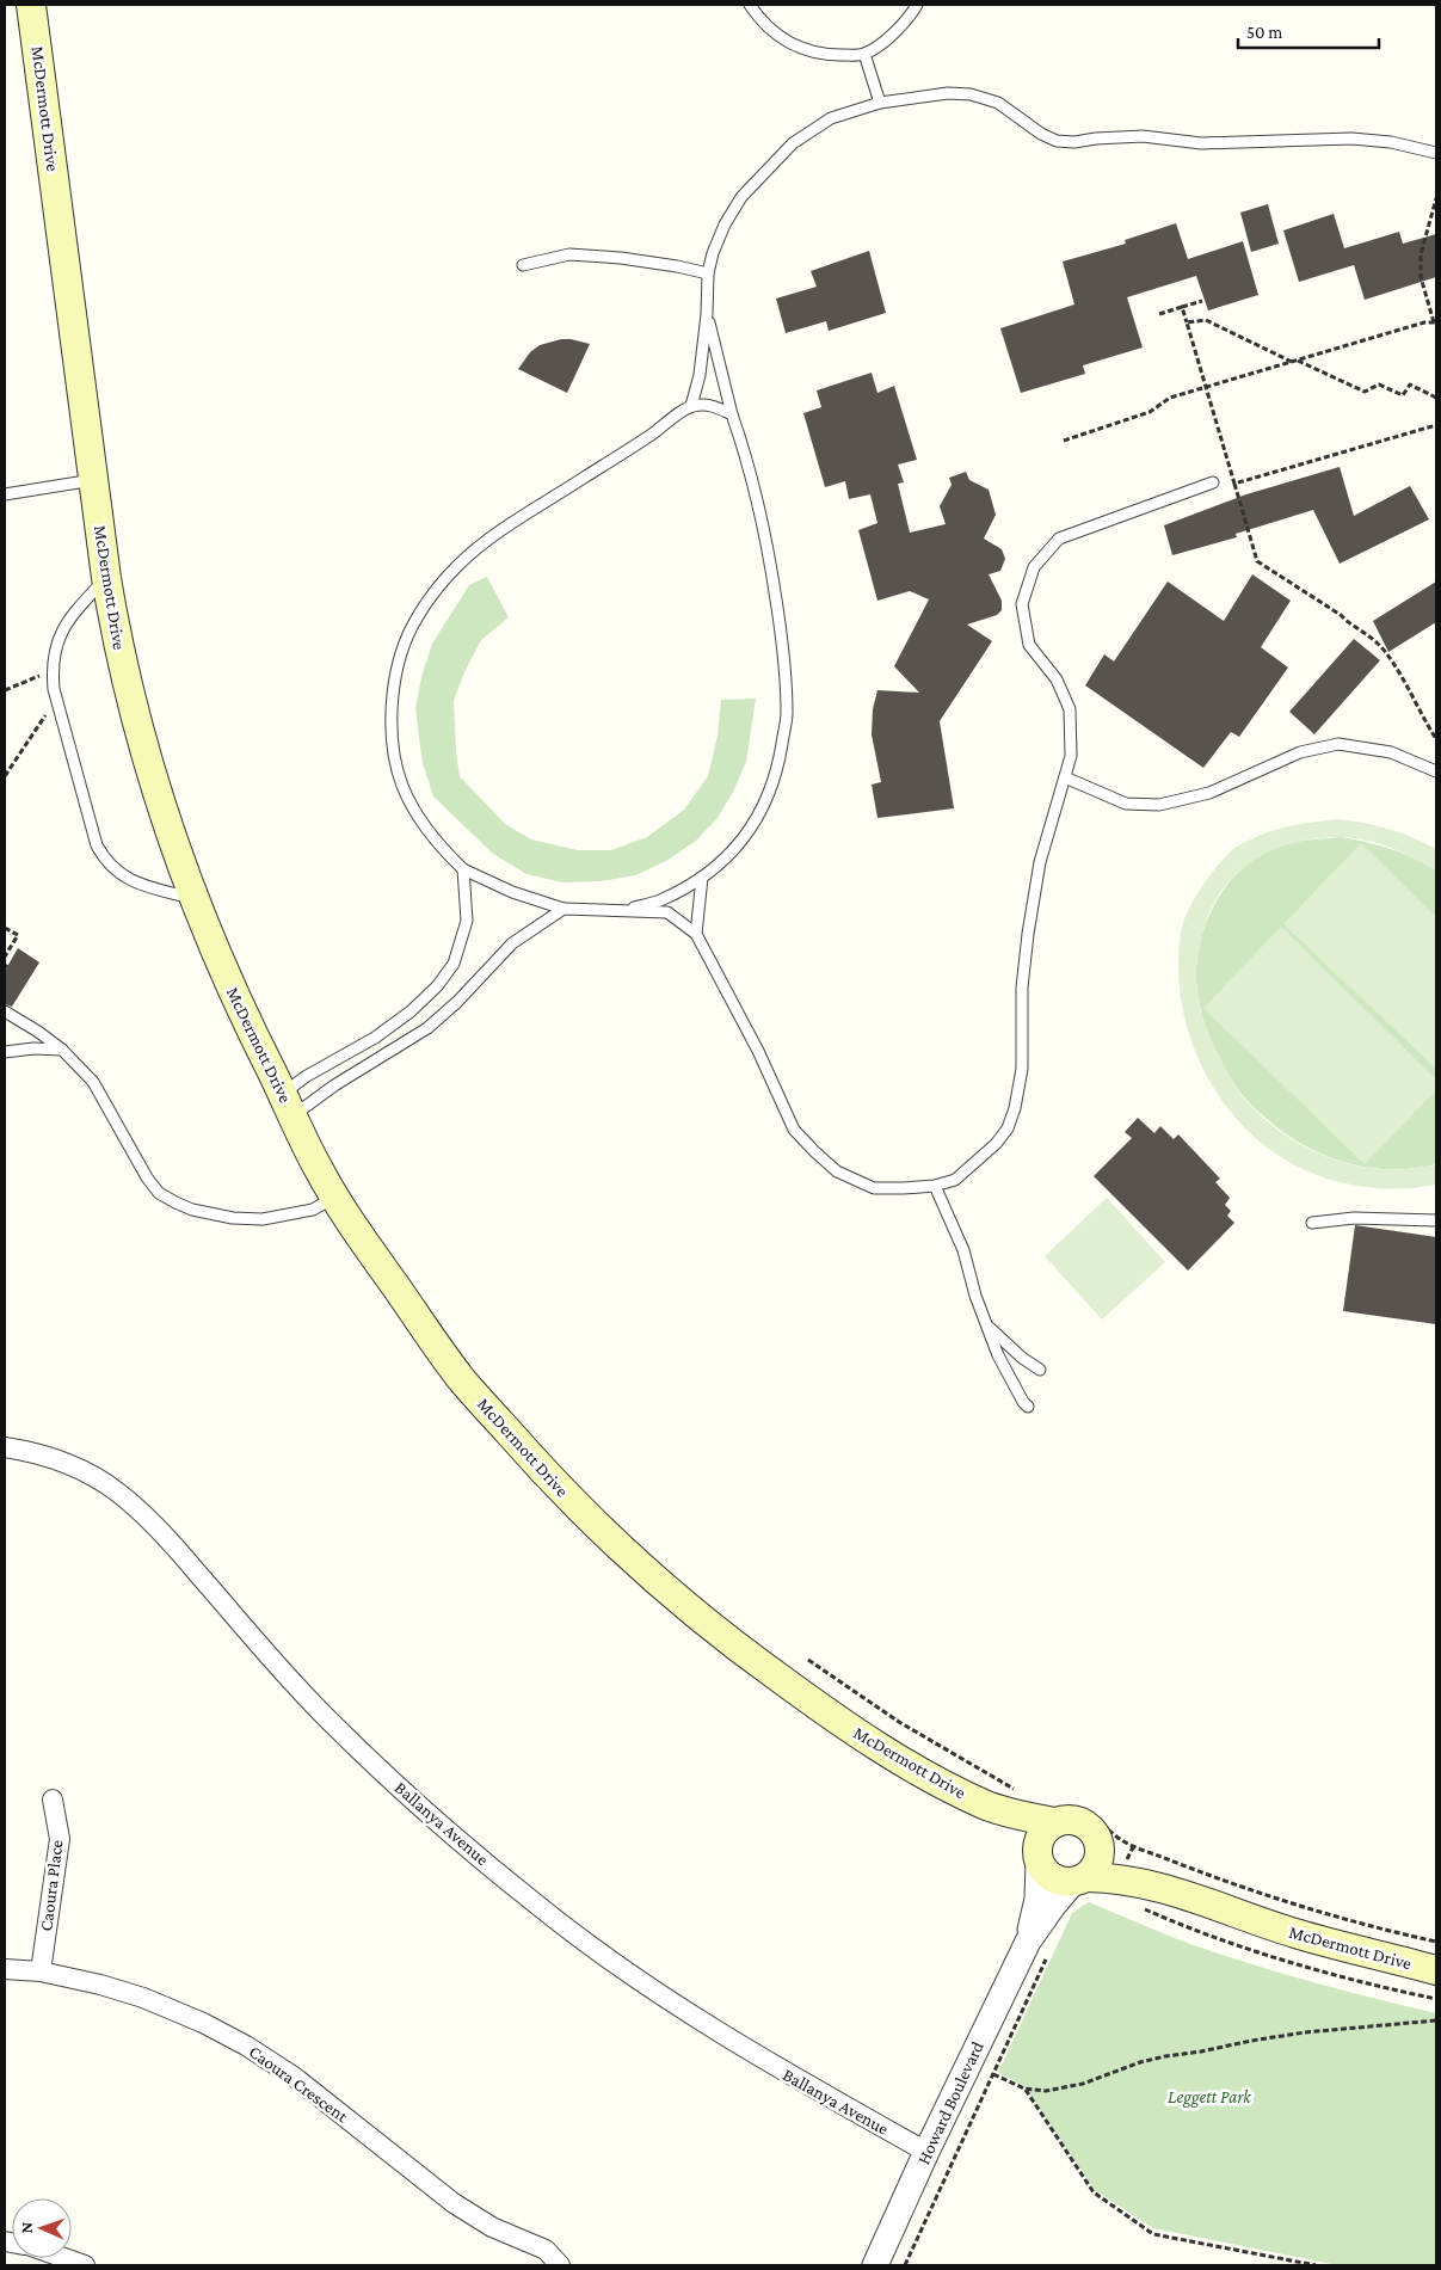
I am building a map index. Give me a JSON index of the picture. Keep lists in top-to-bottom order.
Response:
{
  "streets": {
    "main road": ["McDermott Drive"],
    "street": [
      "Ballanya Avenue",
      "Caoura Place",
      "Caoura Crescent",
      "Howard Boulevard"
    ]
  },
  "crossings": [
    ["McDermott Drive", "Howard Boulevard"],
    ["Ballanya Avenue", "Howard Boulevard"],
    ["Caoura Place", "Caoura Crescent"]
  ],
  "parks": ["Leggett Park"],
  "scale_bar": "50 m",
  "north": "left"
}
